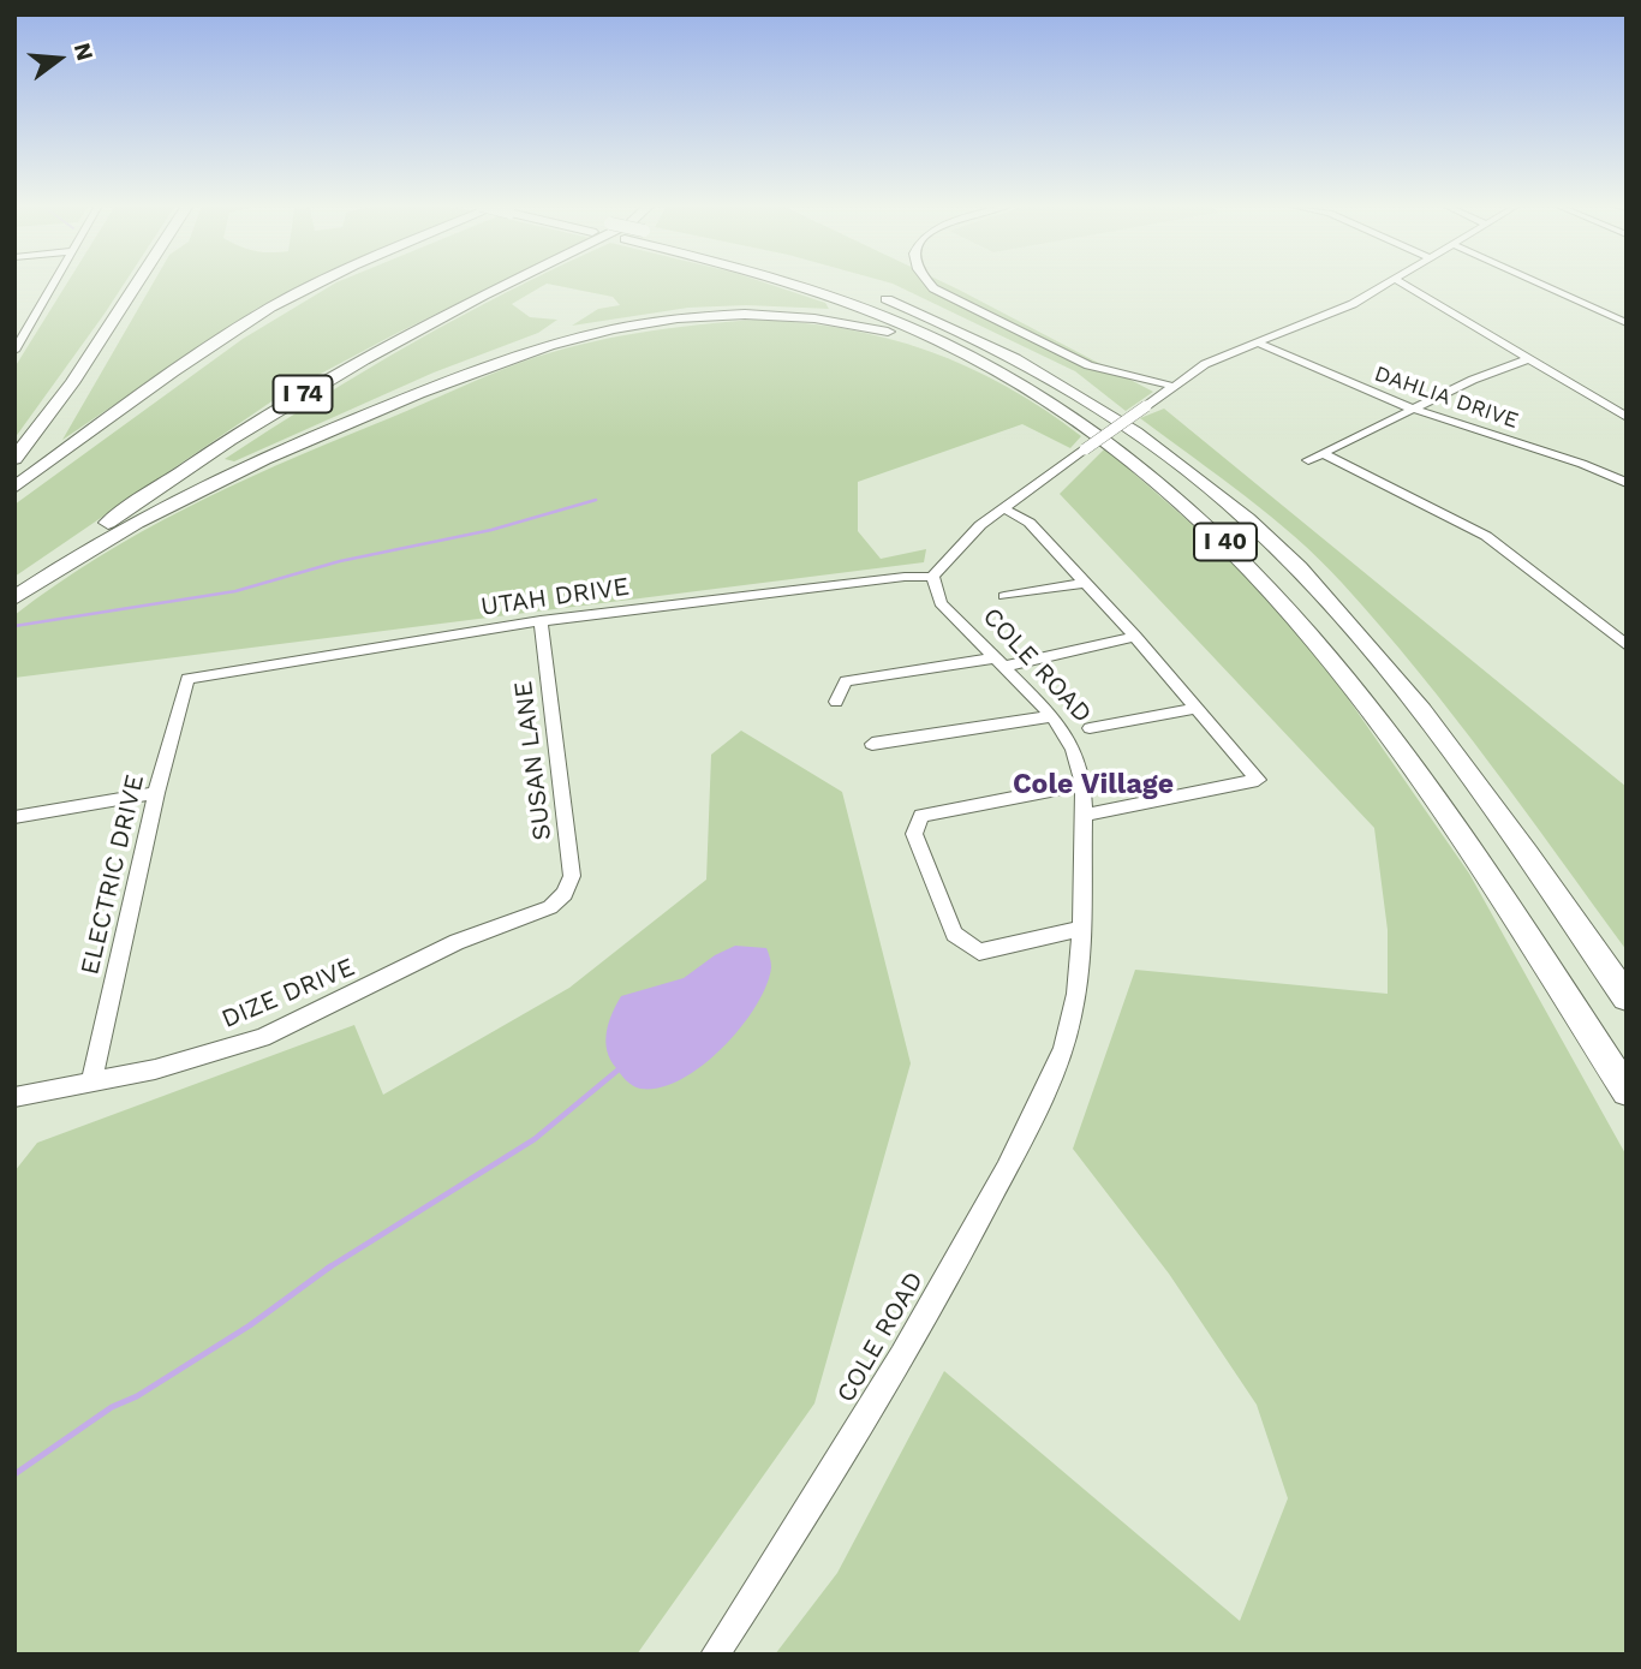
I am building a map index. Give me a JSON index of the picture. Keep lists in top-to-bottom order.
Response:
{
  "streets": {
    "highway": ["I 74", "I 40"],
    "street": [
      "DAHLIA DRIVE",
      "UTAH DRIVE",
      "COLE ROAD",
      "SUSAN LANE",
      "ELECTRIC DRIVE",
      "DIZE DRIVE"
    ]
  },
  "crossings": [
    ["UTAH DRIVE", "COLE ROAD"],
    ["UTAH DRIVE", "SUSAN LANE"],
    ["UTAH DRIVE", "ELECTRIC DRIVE"],
    ["SUSAN LANE", "DIZE DRIVE"],
    ["ELECTRIC DRIVE", "DIZE DRIVE"]
  ],
  "districts": ["Cole Village"],
  "north": "right"
}
